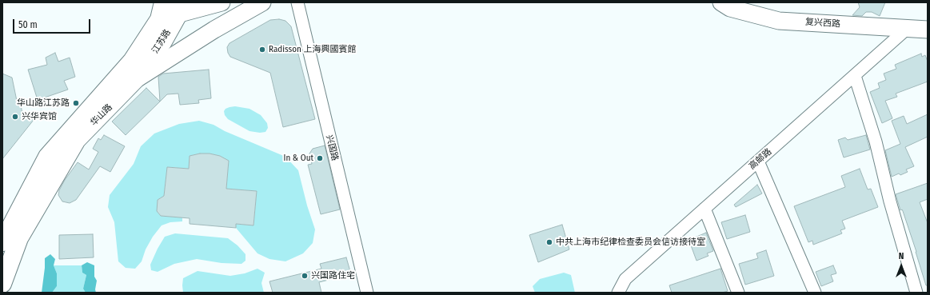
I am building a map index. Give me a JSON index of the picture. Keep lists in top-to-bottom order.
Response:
{
  "streets": {
    "main road": ["复兴西路", "江苏路", "华山路"],
    "street": ["兴国路", "高邮路"]
  },
  "crossings": [
    ["复兴西路", "高邮路"],
    ["江苏路", "华山路"]
  ],
  "places": [
    "Radisson 上海興國賓館",
    "华山路江苏路",
    "兴华宾馆",
    "In & Out",
    "中共上海市纪律检查委员会信访接待室",
    "兴国路住宅"
  ],
  "scale_bar": "50 m",
  "north": "top"
}
